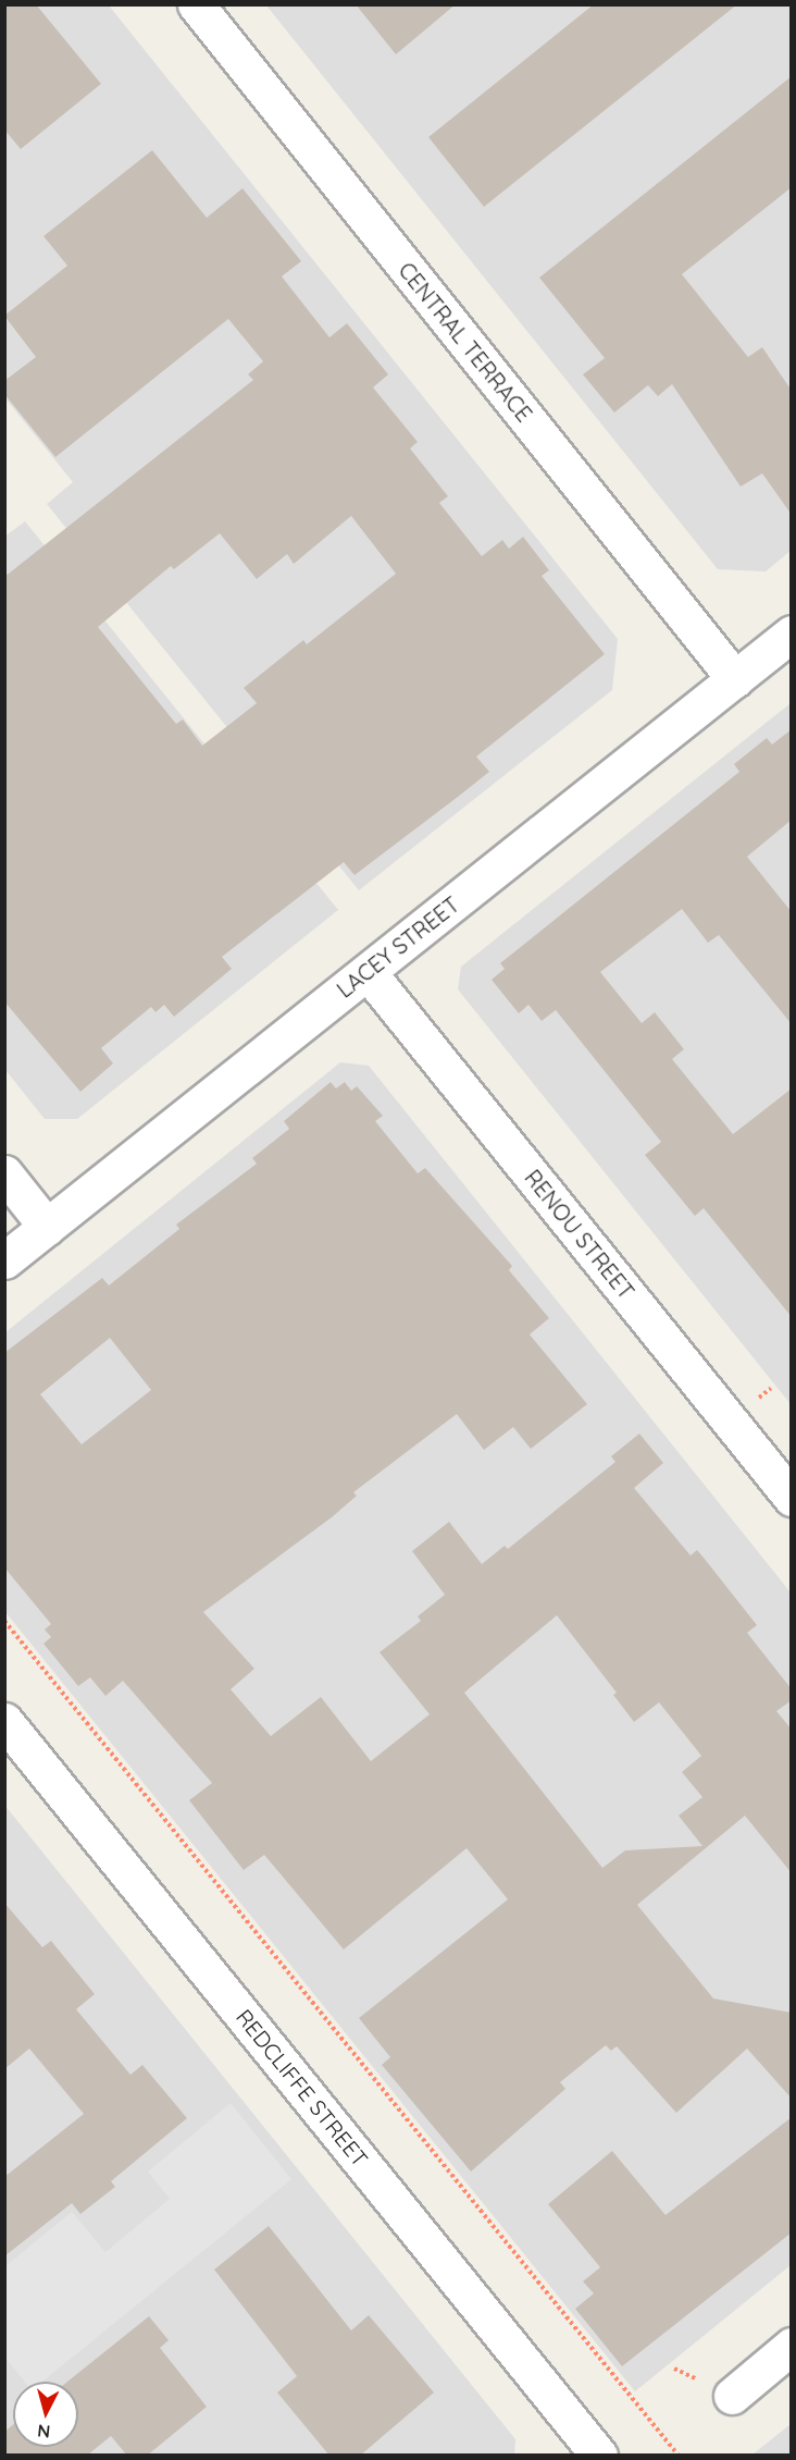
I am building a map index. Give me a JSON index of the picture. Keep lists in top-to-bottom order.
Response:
{
  "streets": {
    "street": [
      "CENTRAL TERRACE",
      "LACEY STREET",
      "RENOU STREET",
      "REDCLIFFE STREET"
    ]
  },
  "crossings": [
    ["CENTRAL TERRACE", "LACEY STREET"],
    ["LACEY STREET", "RENOU STREET"]
  ],
  "north": "bottom"
}
